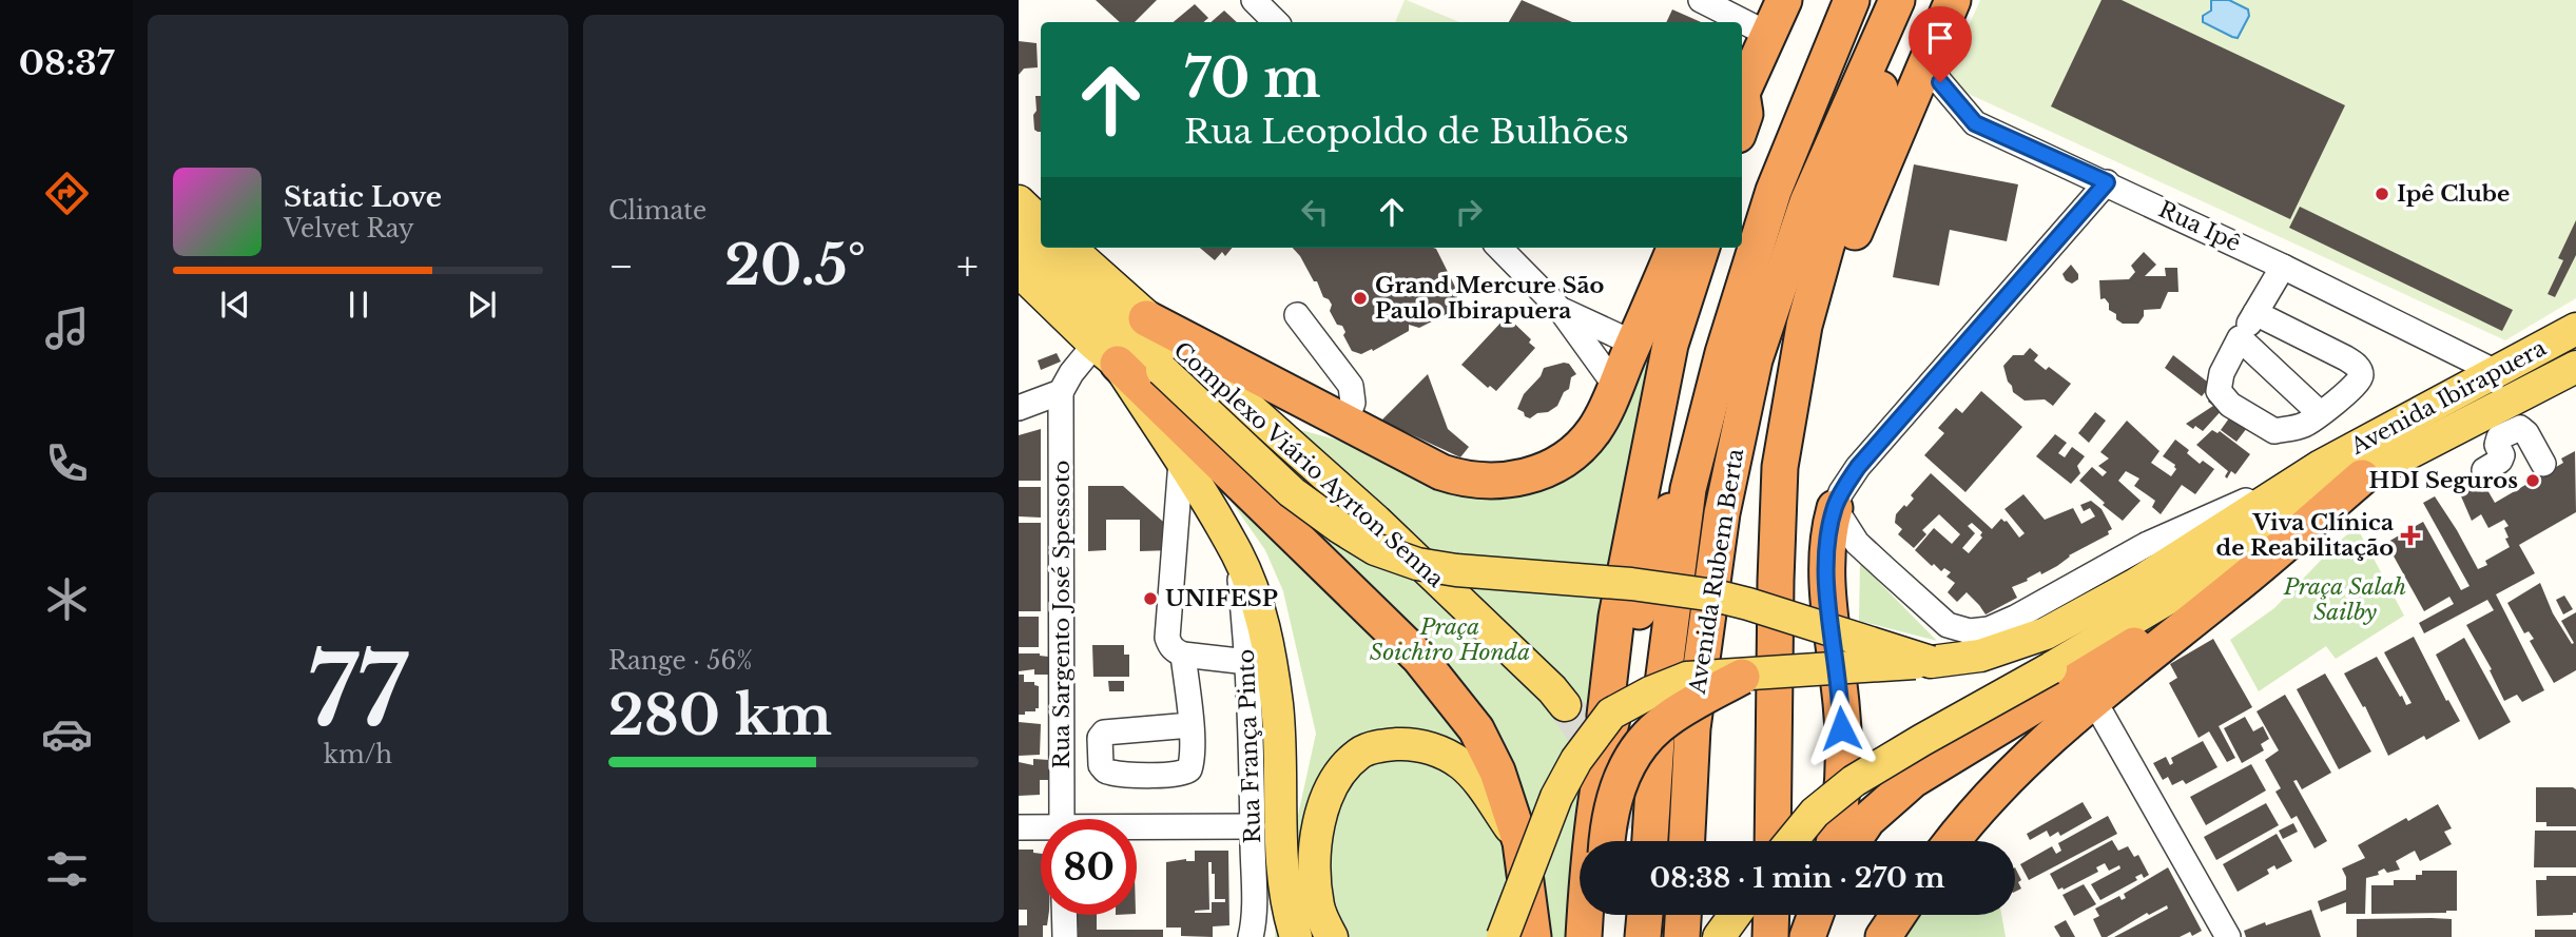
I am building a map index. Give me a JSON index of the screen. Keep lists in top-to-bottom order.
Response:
{
  "streets": {
    "highway": ["Avenida Rubem Berta"],
    "main road": ["Avenida Ibirapuera", "Complexo Viário Ayrton Senna"],
    "street": ["Rua Ipê", "Rua Sargento José Spessoto", "Rua França Pinto"]
  },
  "crossings": [
    ["Rua Ipê", "Avenida Ibirapuera"]
  ],
  "parks": ["Praça Salah Sailby", "Praça Soichiro Honda"],
  "places": {
    "other": [
      "Ipê Clube",
      "Grand Mercure São Paulo Ibirapuera",
      "HDI Seguros",
      "UNIFESP"
    ],
    "health": ["Viva Clínica de Reabilitação"]
  },
  "page": {
    "tabs": "08:37",
    "tile": [
      "Climate",
      ["77", "km/h"],
      ["Range · 56%", "280 km"]
    ],
    "turn": ["70 m", "Rua Leopoldo de Bulhões"],
    "song": ["Static Love", "Velvet Ray"],
    "heat": ["−", "20.5°", "+"],
    "limit": "80",
    "trip": "08:38 · 1 min · 270 m"
  }
}
